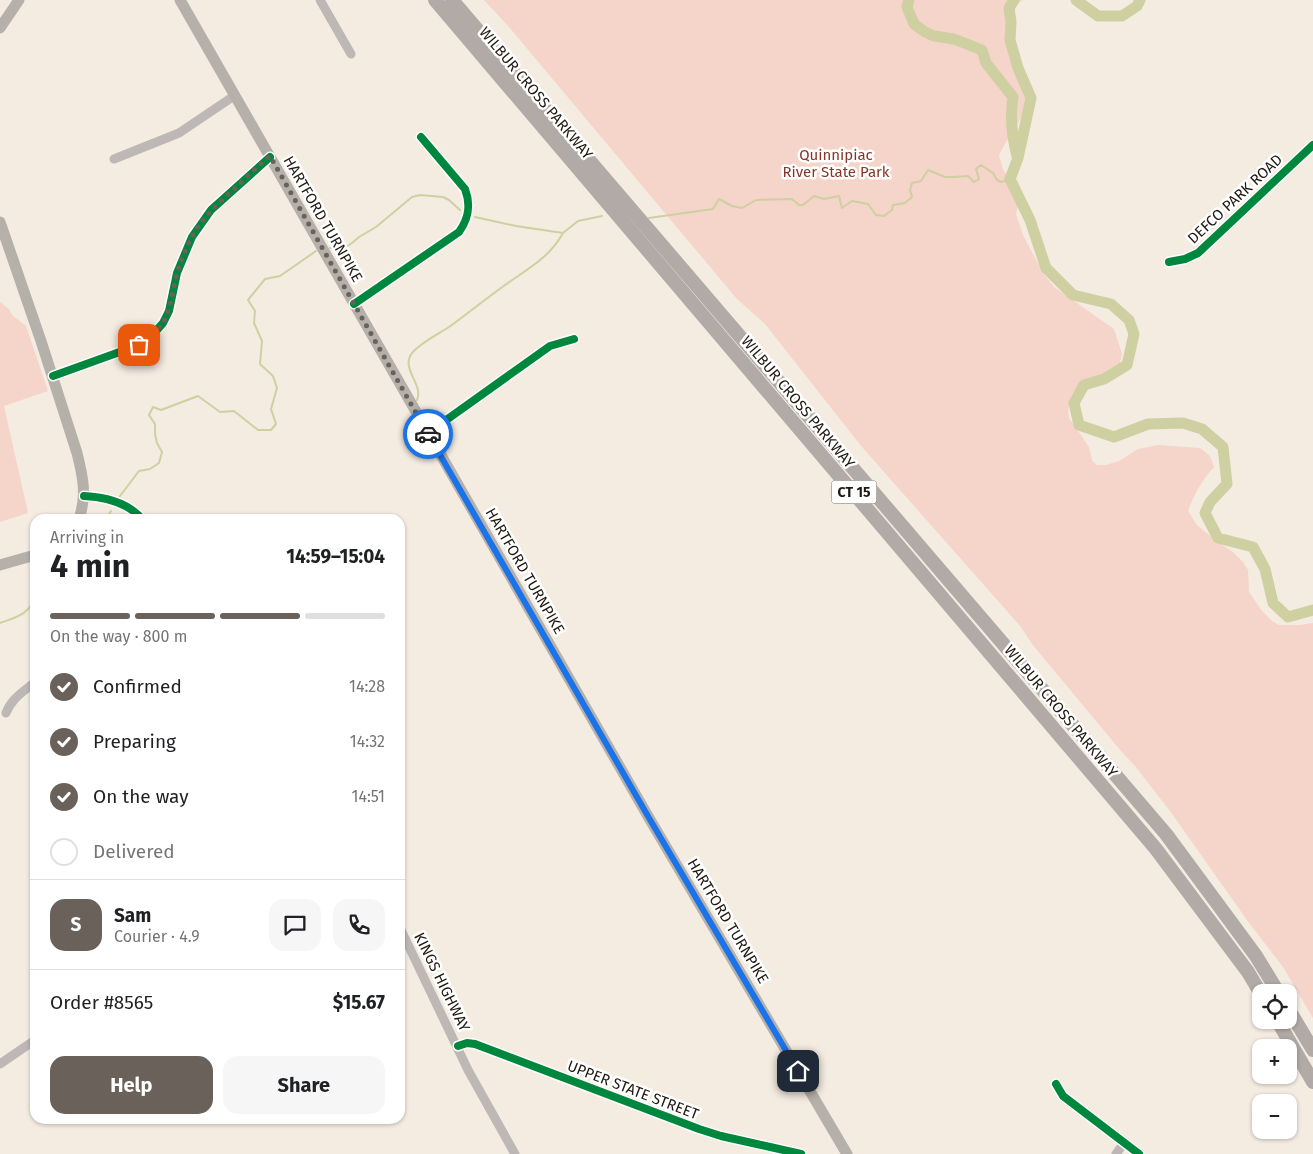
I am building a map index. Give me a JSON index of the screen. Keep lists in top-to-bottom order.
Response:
{
  "streets": {
    "highway": ["WILBUR CROSS PARKWAY", "CT 15"],
    "main road": ["HARTFORD TURNPIKE"],
    "street": ["DEFCO PARK ROAD", "KINGS HIGHWAY", "UPPER STATE STREET"]
  },
  "crossings": [
    ["KINGS HIGHWAY", "UPPER STATE STREET"]
  ],
  "parks": ["Quinnipiac River State Park"],
  "page": {
    "heading": ["4 min", "Arriving in", "14:59–15:04"],
    "panel": [
      "Sam",
      "Courier · 4.9",
      "Order #8565",
      "$15.67"
    ],
    "bar": "On the way · 800 m",
    "list": [
      ["Confirmed", "14:28"],
      ["Preparing", "14:32"],
      ["On the way", "14:51"],
      "Delivered"
    ],
    "round": "S",
    "map_buttons": ["+", "−"],
    "buttons": ["Help", "Share"]
  }
}
